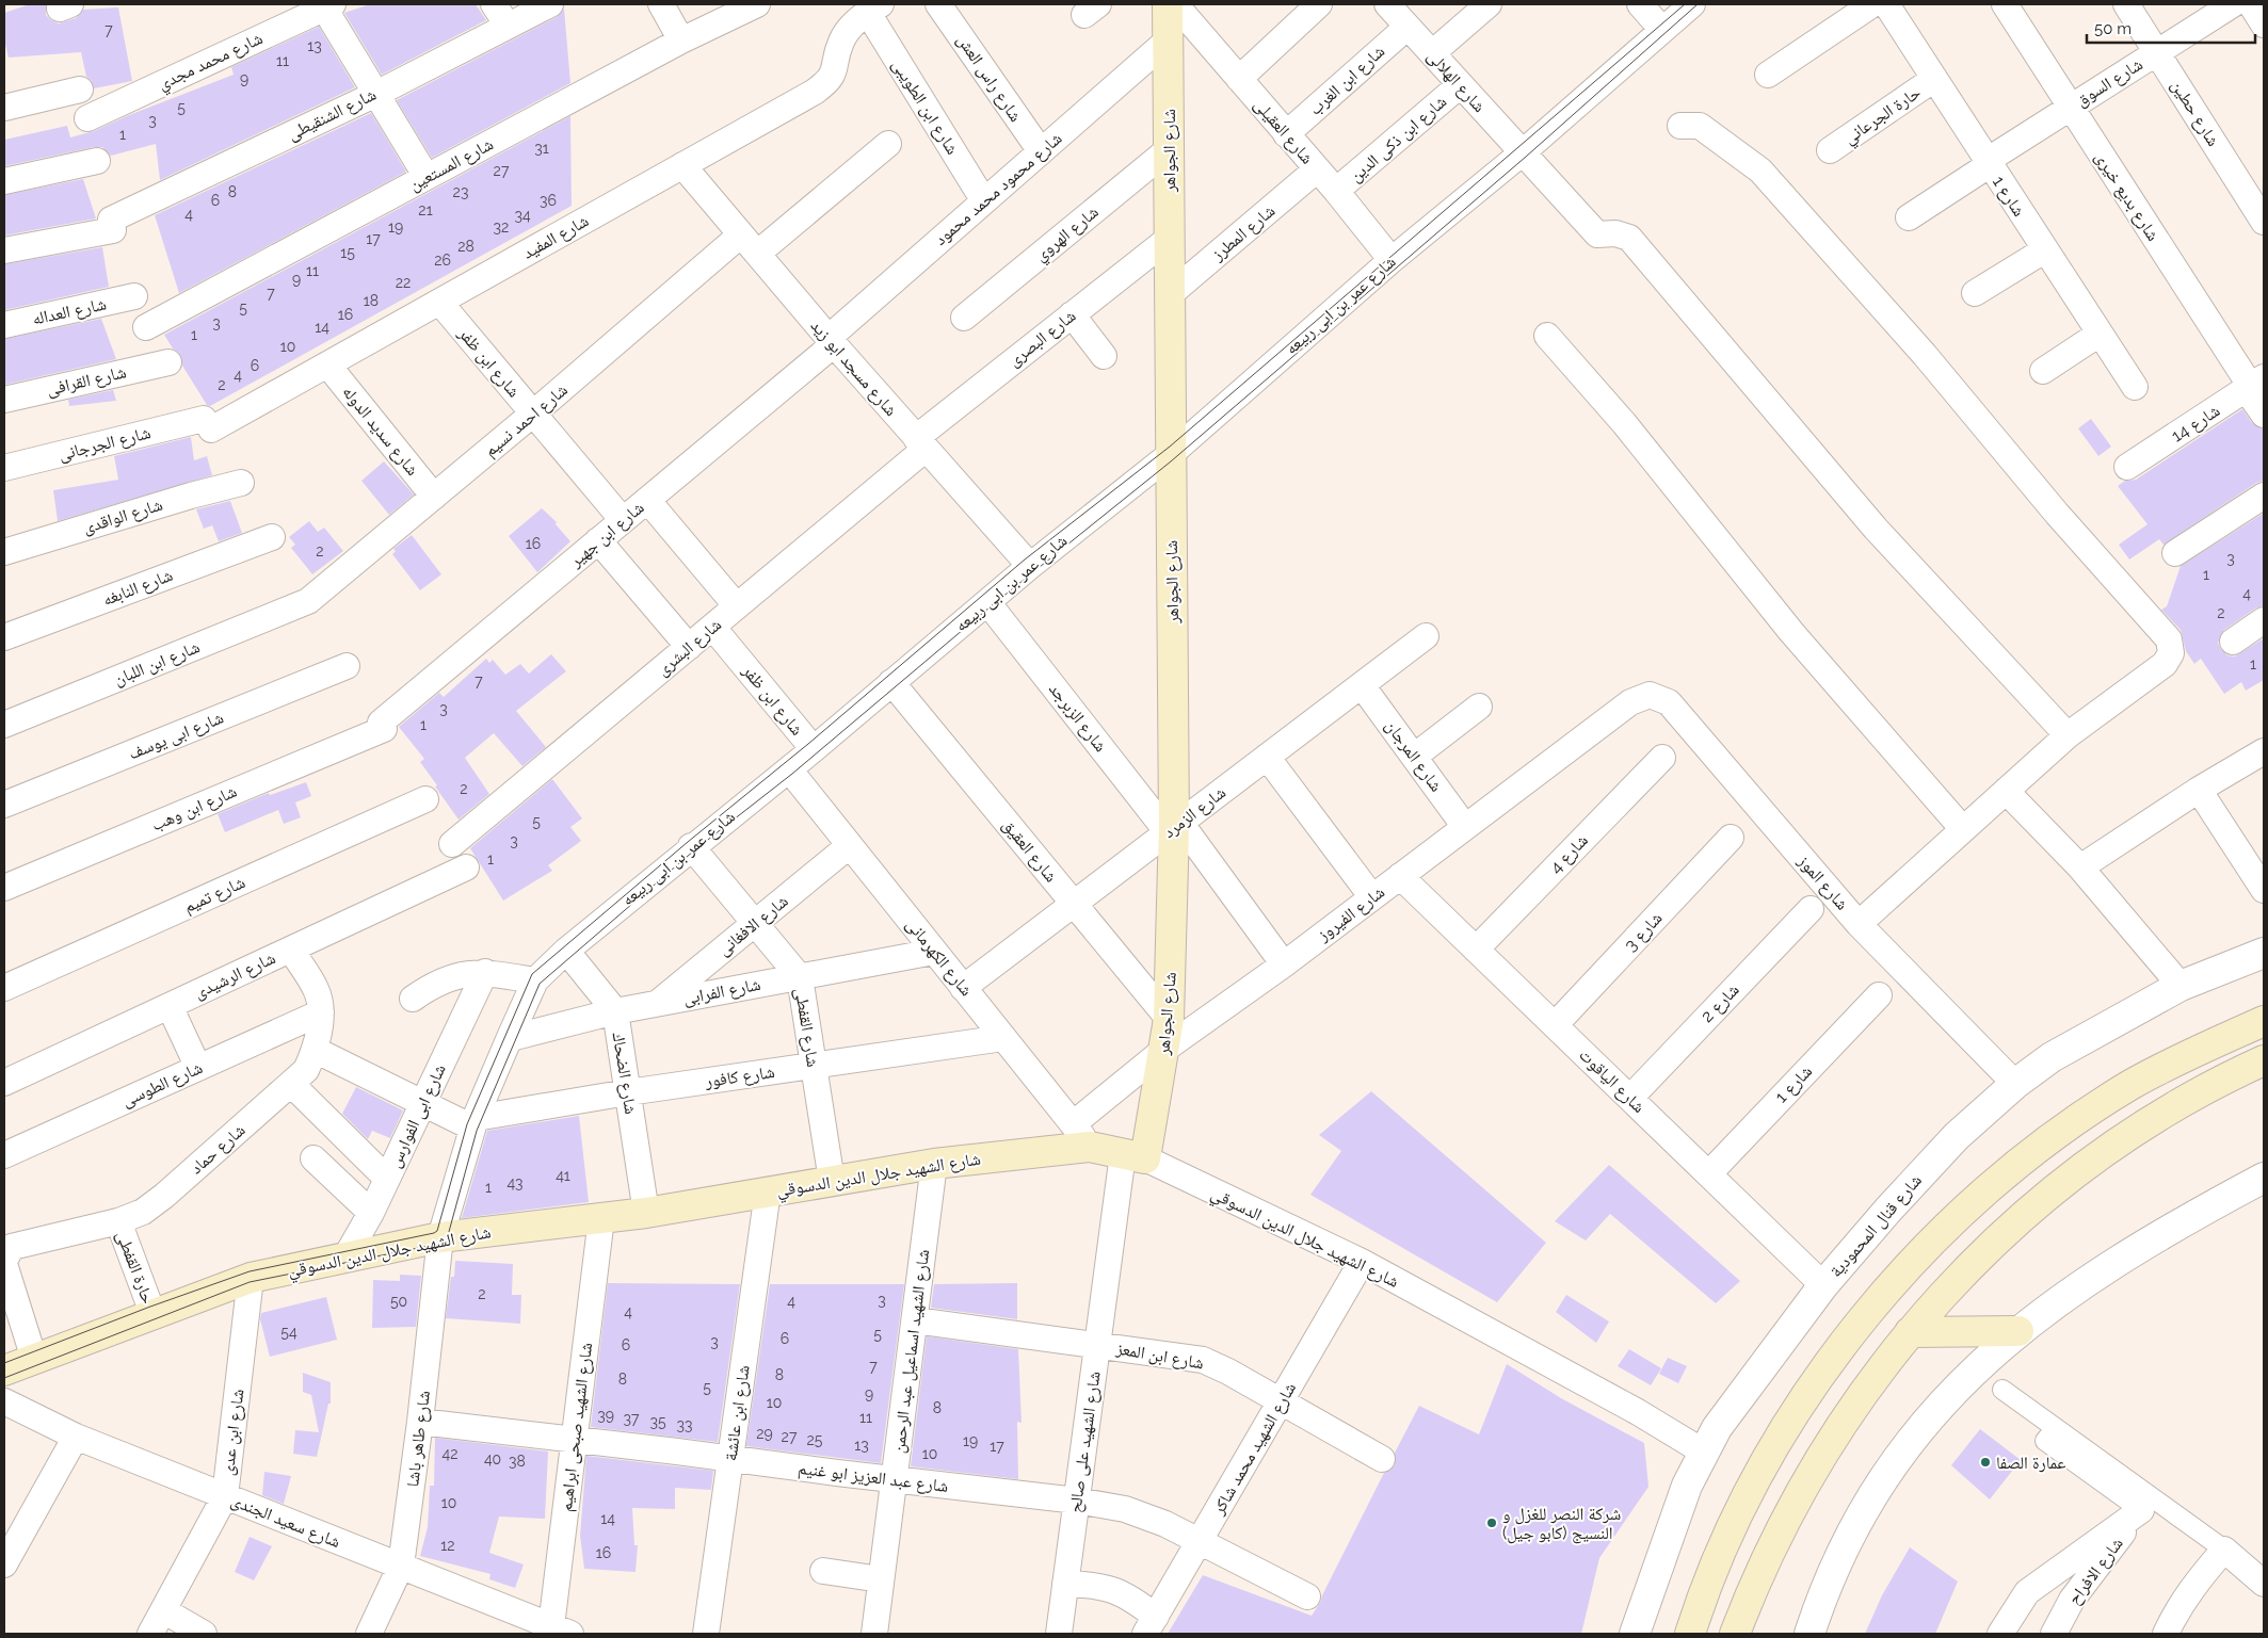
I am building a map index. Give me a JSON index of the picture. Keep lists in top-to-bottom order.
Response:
{
  "streets": {
    "main road": ["شارع الجواهر", "شارع الشهيد جلال الدين الدسوقي"],
    "street": [
      "شارع محمد مجدي",
      "شارع راس العش",
      "شارع ابن الغرب",
      "شارع الهلالى",
      "شارع السوق",
      "شارع ابن الطويبى",
      "شارع حطين",
      "شارع الشنقيطى",
      "حارة الجرعاني",
      "شارع العقيلى",
      "شارع ابن ذكى الدين",
      "شارع المستعين",
      "شارع محمود محمد محمود",
      "شارع 1",
      "شارع بديع خيرى",
      "شارع المطرز",
      "شارع الهروي",
      "شارع المفيد",
      "شارع عمر بن ابى ربيعه",
      "شارع العداله",
      "شارع البصرى",
      "شارع ابن ظفر",
      "شارع مسجد ابو زيد",
      "شارع القرافى",
      "شارع احمد نسيم",
      "شارع 14",
      "شارع سديد الدوله",
      "شارع الجرجانى",
      "شارع الواقدى",
      "شارع ابن جهير",
      "شارع النابغه",
      "شارع البشرى",
      "شارع ابن اللبان",
      "شارع الزبرجد",
      "شارع ابى يوسف",
      "شارع المرجان",
      "شارع ابن وهب",
      "شارع الزمرد",
      "شارع العقيق",
      "شارع 4",
      "شارع الموز",
      "شارع تميم",
      "شارع الفيروز",
      "شارع الافغانى",
      "شارع 3",
      "شارع الكهرمانى",
      "شارع الرشيدى",
      "شارع الفرابى",
      "شارع 2",
      "شارع القفطى",
      "شارع الضحاك",
      "شارع كافور",
      "شارع الياقوت",
      "شارع الطوسى",
      "شارع ابى الفوارس",
      "شارع حماد",
      "شارع قنال المحمودية",
      "حارة القفطى",
      "شارع الشهيد اسماعيل عبد الرحمن",
      "شارع ابن المعز",
      "شارع ابن عائشة",
      "شارع الشهيد صبحى ابراهيم",
      "شارع ابن عدى",
      "شارع طاهر باشا",
      "شارع الشهيد على صالح",
      "شارع الشهيد محمد شاكر",
      "شارع عبد العزيز ابو غنيم",
      "شارع سعيد الجندى",
      "شارع الافراح"
    ]
  },
  "crossings": [
    ["شارع راس العش", "شارع محمود محمد محمود"],
    ["شارع ابن الغرب", "شارع الهلالى"],
    ["شارع ابن الغرب", "شارع العقيلى"],
    ["شارع الهلالى", "شارع ابن ذكى الدين"],
    ["شارع الهلالى", "شارع عمر بن ابى ربيعه"],
    ["شارع السوق", "شارع حطين"],
    ["شارع السوق", "شارع 1"],
    ["شارع السوق", "شارع بديع خيرى"],
    ["شارع ابن الطويبى", "شارع محمود محمد محمود"],
    ["شارع ابن الطويبى", "شارع المفيد"],
    ["حارة الجرعاني", "شارع 1"],
    ["شارع العقيلى", "شارع ابن ذكى الدين"],
    ["شارع العقيلى", "شارع الجواهر"],
    ["شارع العقيلى", "شارع محمود محمد محمود"],
    ["شارع العقيلى", "شارع المطرز"],
    ["شارع العقيلى", "شارع عمر بن ابى ربيعه"],
    ["شارع الجواهر", "شارع محمود محمد محمود"],
    ["شارع الجواهر", "شارع المطرز"],
    ["شارع الجواهر", "شارع الهروي"],
    ["شارع الجواهر", "شارع عمر بن ابى ربيعه"],
    ["شارع الجواهر", "شارع البصرى"],
    ["شارع الجواهر", "شارع الزبرجد"],
    ["شارع الجواهر", "شارع الزمرد"],
    ["شارع الجواهر", "شارع العقيق"],
    ["شارع الجواهر", "شارع الفيروز"],
    ["شارع الجواهر", "شارع الشهيد جلال الدين الدسوقي"],
    ["شارع الجواهر", "شارع الشهيد على صالح"],
    ["شارع محمود محمد محمود", "شارع مسجد ابو زيد"],
    ["شارع محمود محمد محمود", "شارع ابن جهير"],
    ["شارع 1", "شارع الياقوت"],
    ["شارع بديع خيرى", "شارع 14"],
    ["شارع المفيد", "شارع ابن ظفر"],
    ["شارع المفيد", "شارع مسجد ابو زيد"],
    ["شارع المفيد", "شارع سديد الدوله"],
    ["شارع المفيد", "شارع الجرجانى"],
    ["شارع عمر بن ابى ربيعه", "شارع ابن ظفر"],
    ["شارع عمر بن ابى ربيعه", "شارع مسجد ابو زيد"],
    ["شارع عمر بن ابى ربيعه", "شارع الزبرجد"],
    ["شارع عمر بن ابى ربيعه", "شارع العقيق"],
    ["شارع عمر بن ابى ربيعه", "شارع الكهرمانى"],
    ["شارع عمر بن ابى ربيعه", "شارع الفرابى"],
    ["شارع عمر بن ابى ربيعه", "شارع القفطى"],
    ["شارع عمر بن ابى ربيعه", "شارع الضحاك"],
    ["شارع عمر بن ابى ربيعه", "شارع كافور"],
    ["شارع عمر بن ابى ربيعه", "شارع الشهيد جلال الدين الدسوقي"],
    ["شارع عمر بن ابى ربيعه", "شارع طاهر باشا"],
    ["شارع البصرى", "شارع مسجد ابو زيد"],
    ["شارع البصرى", "شارع البشرى"],
    ["شارع ابن ظفر", "شارع احمد نسيم"],
    ["شارع ابن ظفر", "شارع ابن جهير"],
    ["شارع ابن ظفر", "شارع البشرى"],
    ["شارع مسجد ابو زيد", "شارع احمد نسيم"],
    ["شارع مسجد ابو زيد", "شارع ابن جهير"],
    ["شارع مسجد ابو زيد", "شارع البشرى"],
    ["شارع احمد نسيم", "شارع سديد الدوله"],
    ["شارع احمد نسيم", "شارع ابن اللبان"],
    ["شارع ابن جهير", "شارع ابن وهب"],
    ["شارع الزبرجد", "شارع الزمرد"],
    ["شارع الزبرجد", "شارع الفيروز"],
    ["شارع المرجان", "شارع الزمرد"],
    ["شارع المرجان", "شارع الفيروز"],
    ["شارع الزمرد", "شارع العقيق"],
    ["شارع الزمرد", "شارع الكهرمانى"],
    ["شارع 4", "شارع الياقوت"],
    ["شارع الموز", "شارع الفيروز"],
    ["شارع الموز", "شارع قنال المحمودية"],
    ["شارع الفيروز", "شارع الكهرمانى"],
    ["شارع الفيروز", "شارع الياقوت"],
    ["شارع الفيروز", "شارع الشهيد جلال الدين الدسوقي"],
    ["شارع الافغانى", "شارع الكهرمانى"],
    ["شارع الافغانى", "شارع الفرابى"],
    ["شارع الافغانى", "شارع القفطى"],
    ["شارع 3", "شارع الياقوت"],
    ["شارع الكهرمانى", "شارع الفرابى"],
    ["شارع الكهرمانى", "شارع كافور"],
    ["شارع الكهرمانى", "شارع الشهيد جلال الدين الدسوقي"],
    ["شارع الرشيدى", "شارع حماد"],
    ["شارع الفرابى", "شارع القفطى"],
    ["شارع الفرابى", "شارع الضحاك"],
    ["شارع 2", "شارع الياقوت"],
    ["شارع القفطى", "شارع كافور"],
    ["شارع القفطى", "شارع الشهيد جلال الدين الدسوقي"],
    ["شارع الضحاك", "شارع كافور"],
    ["شارع الضحاك", "شارع الشهيد جلال الدين الدسوقي"],
    ["شارع الياقوت", "شارع قنال المحمودية"],
    ["شارع الطوسى", "شارع حماد"],
    ["شارع ابى الفوارس", "شارع الشهيد جلال الدين الدسوقي"],
    ["شارع حماد", "شارع الشهيد جلال الدين الدسوقي"],
    ["شارع حماد", "حارة القفطى"],
    ["شارع الشهيد جلال الدين الدسوقي", "شارع قنال المحمودية"],
    ["شارع الشهيد جلال الدين الدسوقي", "حارة القفطى"],
    ["شارع الشهيد جلال الدين الدسوقي", "شارع الشهيد اسماعيل عبد الرحمن"],
    ["شارع الشهيد جلال الدين الدسوقي", "شارع ابن عائشة"],
    ["شارع الشهيد جلال الدين الدسوقي", "شارع الشهيد صبحى ابراهيم"],
    ["شارع الشهيد جلال الدين الدسوقي", "شارع ابن عدى"],
    ["شارع الشهيد جلال الدين الدسوقي", "شارع طاهر باشا"],
    ["شارع الشهيد جلال الدين الدسوقي", "شارع الشهيد على صالح"],
    ["شارع الشهيد جلال الدين الدسوقي", "شارع الشهيد محمد شاكر"],
    ["شارع الشهيد اسماعيل عبد الرحمن", "شارع ابن المعز"],
    ["شارع الشهيد اسماعيل عبد الرحمن", "شارع عبد العزيز ابو غنيم"],
    ["شارع ابن المعز", "شارع الشهيد على صالح"],
    ["شارع ابن المعز", "شارع الشهيد محمد شاكر"],
    ["شارع ابن عائشة", "شارع عبد العزيز ابو غنيم"],
    ["شارع الشهيد صبحى ابراهيم", "شارع عبد العزيز ابو غنيم"],
    ["شارع الشهيد صبحى ابراهيم", "شارع سعيد الجندى"],
    ["شارع ابن عدى", "شارع سعيد الجندى"],
    ["شارع طاهر باشا", "شارع عبد العزيز ابو غنيم"],
    ["شارع طاهر باشا", "شارع سعيد الجندى"],
    ["شارع الشهيد على صالح", "شارع عبد العزيز ابو غنيم"],
    ["شارع الشهيد محمد شاكر", "شارع عبد العزيز ابو غنيم"]
  ],
  "places": ["عمارة الصفا", "شركة النصر للغزل و النسيج (كابو جيل)"],
  "house_numbers": [
    "7",
    "13",
    "11",
    "9",
    "5",
    "3",
    "1",
    "31",
    "27",
    "8",
    "23",
    "6",
    "36",
    "21",
    "4",
    "34",
    "19",
    "32",
    "17",
    "28",
    "15",
    "26",
    "11",
    "9",
    "22",
    "7",
    "18",
    "5",
    "16",
    "3",
    "14",
    "1",
    "10",
    "6",
    "4",
    "2",
    "16",
    "2",
    "3",
    "1",
    "4",
    "2",
    "1",
    "7",
    "3",
    "1",
    "2",
    "5",
    "3",
    "1",
    "41",
    "43",
    "1",
    "2",
    "3",
    "50",
    "4",
    "4",
    "54",
    "5",
    "6",
    "3",
    "6",
    "7",
    "8",
    "8",
    "5",
    "9",
    "10",
    "8",
    "39",
    "11",
    "37",
    "35",
    "33",
    "29",
    "27",
    "25",
    "19",
    "13",
    "17",
    "42",
    "10",
    "40",
    "38",
    "10",
    "14",
    "12",
    "16"
  ],
  "scale_bar": "50 m"
}
